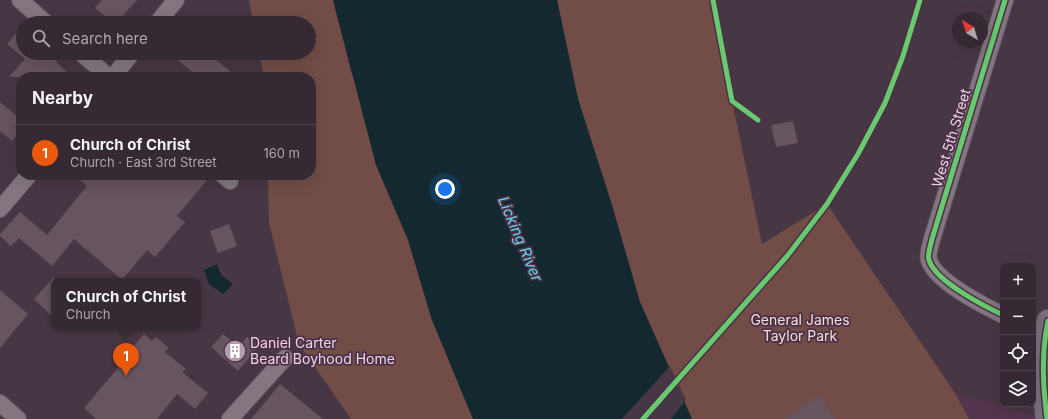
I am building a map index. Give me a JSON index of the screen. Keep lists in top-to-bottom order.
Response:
{
  "streets": {
    "street": ["West 5th Street"]
  },
  "water": ["Licking River"],
  "parks": ["General James Taylor Park"],
  "places": {
    "building": ["Daniel Carter Beard Boyhood Home"]
  },
  "north": "top left",
  "page": {
    "search": "Search here",
    "heading": "Nearby",
    "list": [
      {
        "mark": "1",
        "name": "Church of Christ",
        "note": "Church · East 3rd Street",
        "value": "160 m"
      }
    ],
    "map_buttons": ["+", "−"],
    "popup": ["Church of Christ", "Church"],
    "pins": "1"
  }
}
